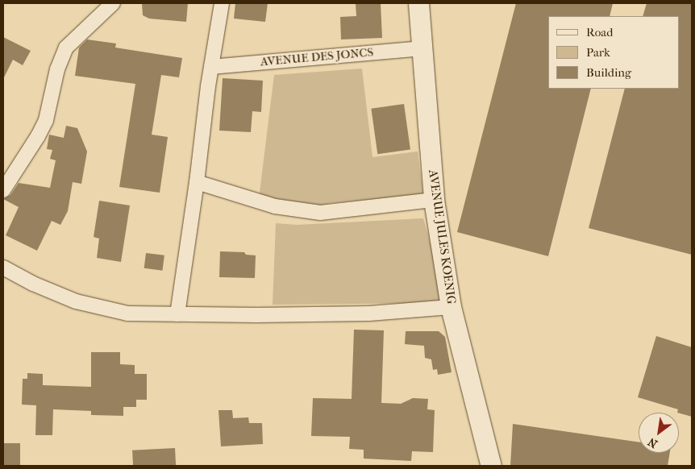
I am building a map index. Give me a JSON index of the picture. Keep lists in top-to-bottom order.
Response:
{
  "streets": {
    "street": ["AVENUE DES JONCS", "AVENUE JULES KOENIG"]
  },
  "crossings": [
    ["AVENUE DES JONCS", "AVENUE JULES KOENIG"]
  ],
  "legend": ["Road", "Park", "Building"],
  "north": "bottom left"
}
